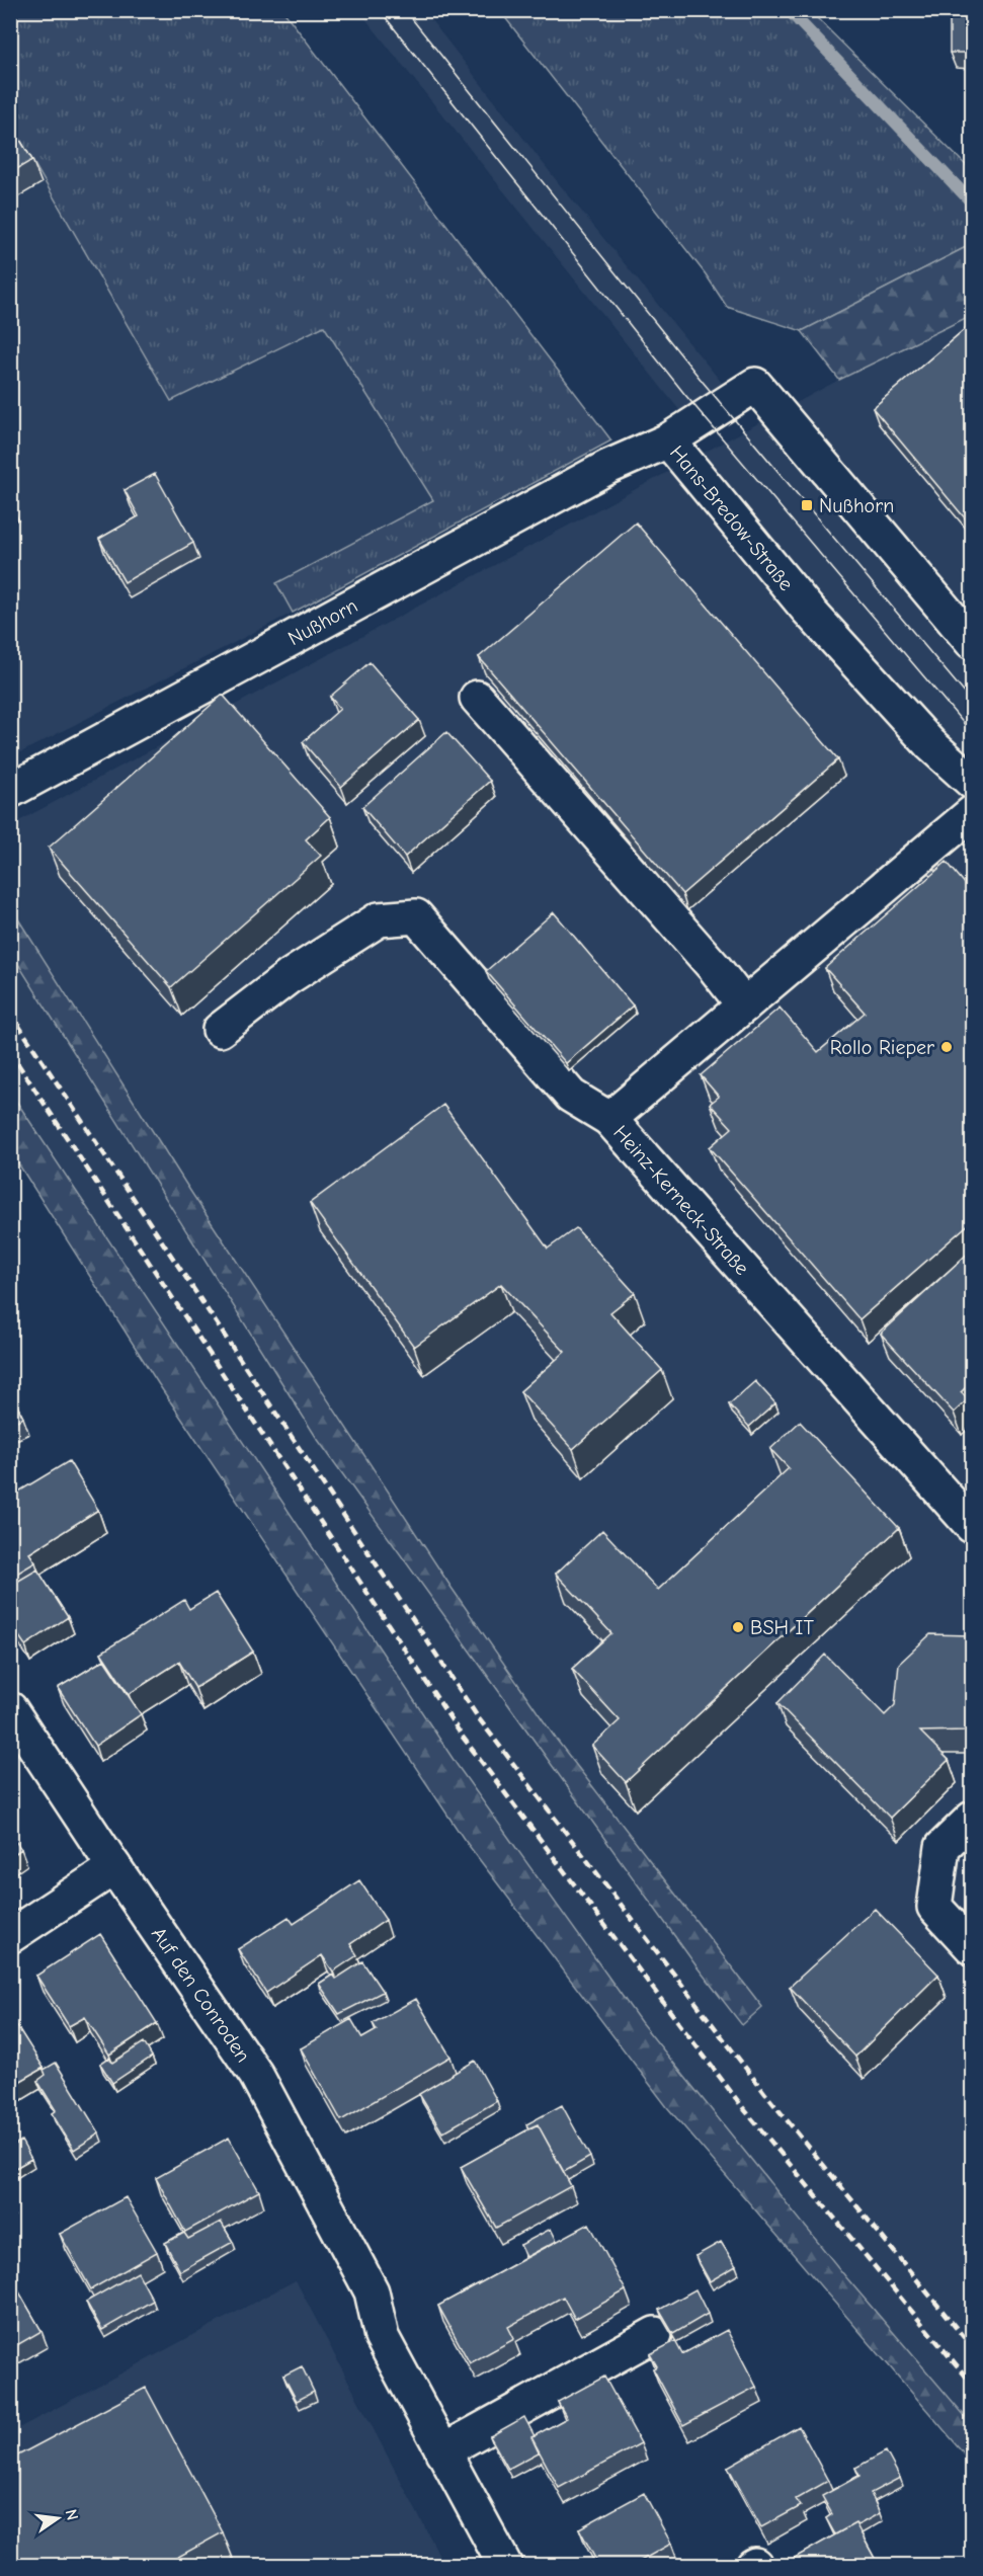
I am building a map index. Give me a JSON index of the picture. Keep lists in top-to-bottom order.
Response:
{
  "streets": {
    "street": [
      "Hans-Bredow-Straße",
      "Nußhorn",
      "Heinz-Kerneck-Straße",
      "Auf den Conroden"
    ]
  },
  "crossings": [
    ["Hans-Bredow-Straße", "Nußhorn"]
  ],
  "places": {
    "transit": ["Nußhorn"],
    "other": ["Rollo Rieper", "BSH IT"]
  },
  "north": "right"
}
